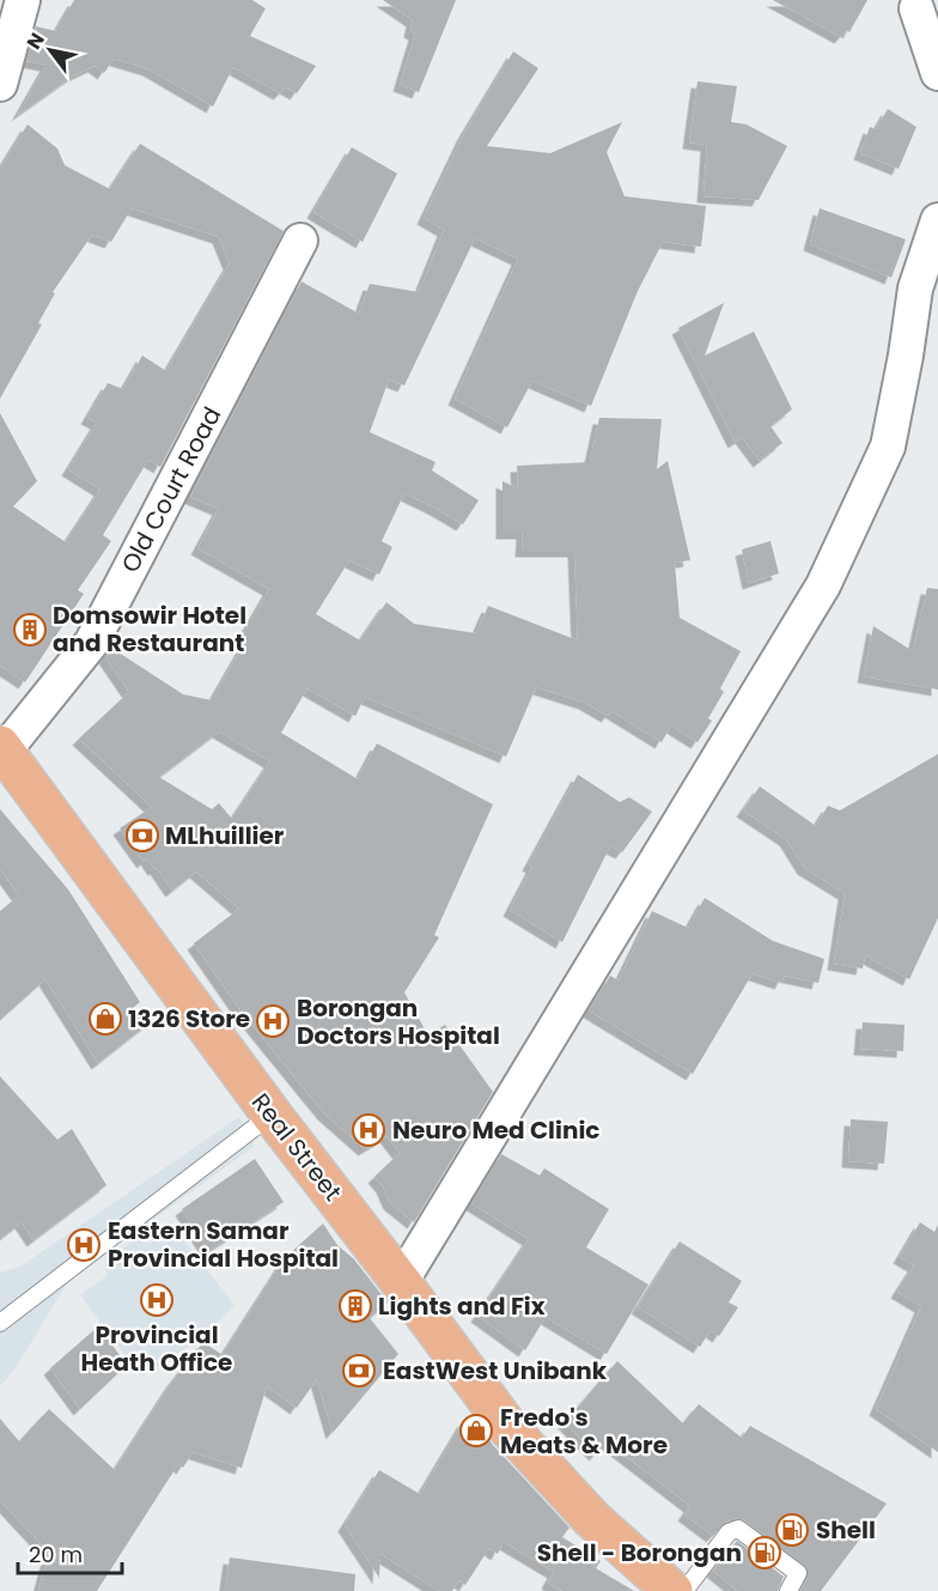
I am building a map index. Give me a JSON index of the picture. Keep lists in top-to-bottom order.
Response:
{
  "streets": {
    "main road": ["Real Street"],
    "street": ["Old Court Road"]
  },
  "crossings": [
    ["Old Court Road", "Real Street"]
  ],
  "places": {
    "building": ["Domsowir Hotel and Restaurant", "Lights and Fix"],
    "bank": ["MLhuillier", "EastWest Unibank"],
    "shop": ["1326 Store", "Fredo's Meats & More"],
    "hospital": [
      "Borongan Doctors Hospital",
      "Neuro Med Clinic",
      "Eastern Samar Provincial Hospital",
      "Provincial Heath Office"
    ],
    "fuel station": ["Shell", "Shell - Borongan"]
  },
  "scale_bar": "20 m",
  "north": "top left"
}
